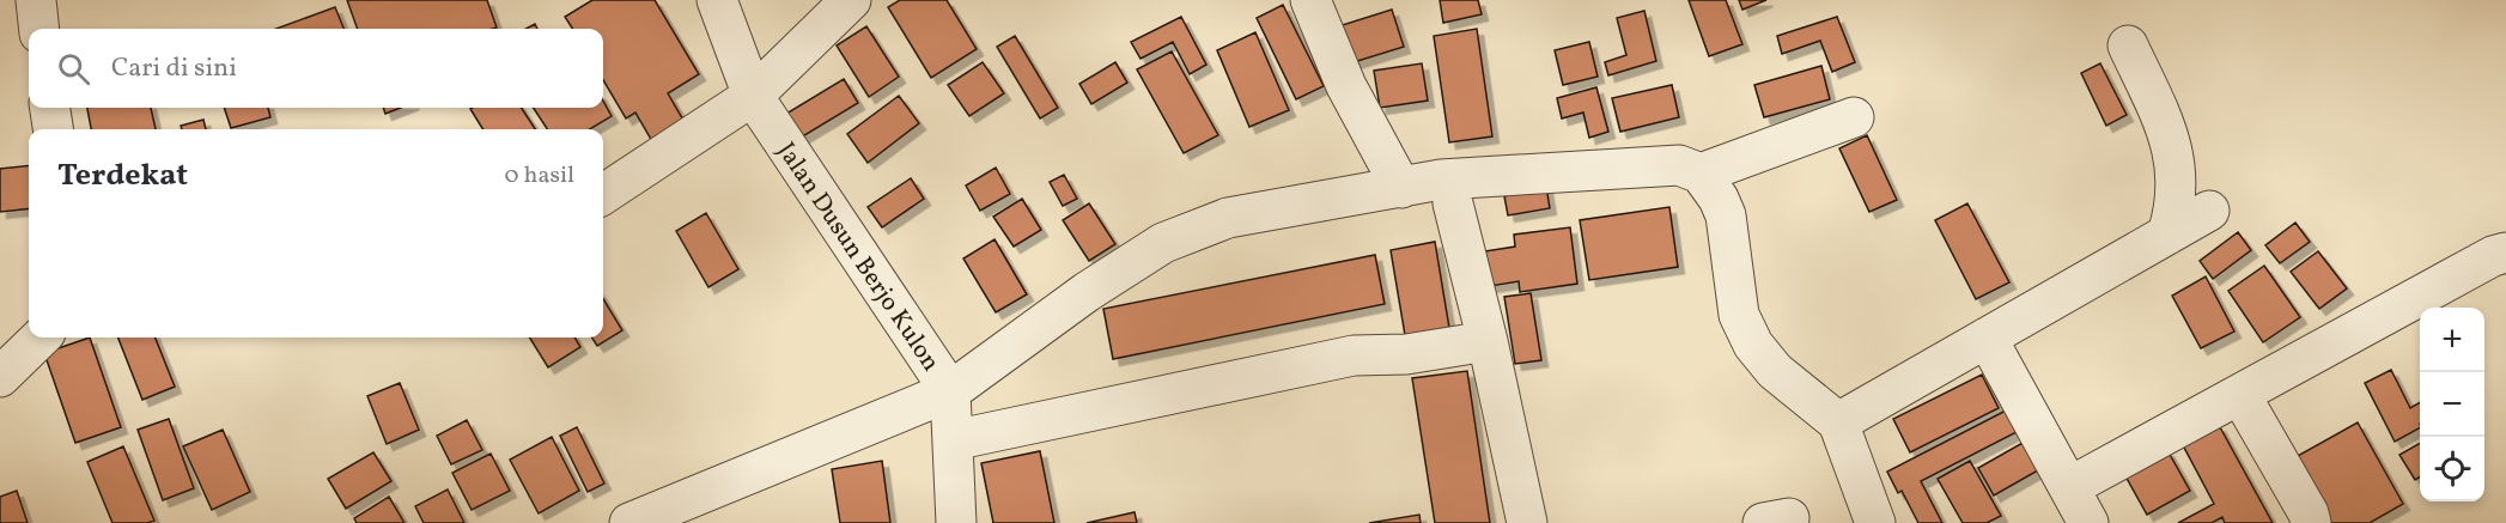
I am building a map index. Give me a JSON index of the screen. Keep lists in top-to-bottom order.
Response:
{
  "streets": {
    "street": ["Jalan Dusun Berjo Kulon"]
  },
  "page": {
    "search": "Cari di sini",
    "heading": ["Terdekat", "0 hasil"],
    "map_buttons": ["+", "−"]
  }
}
